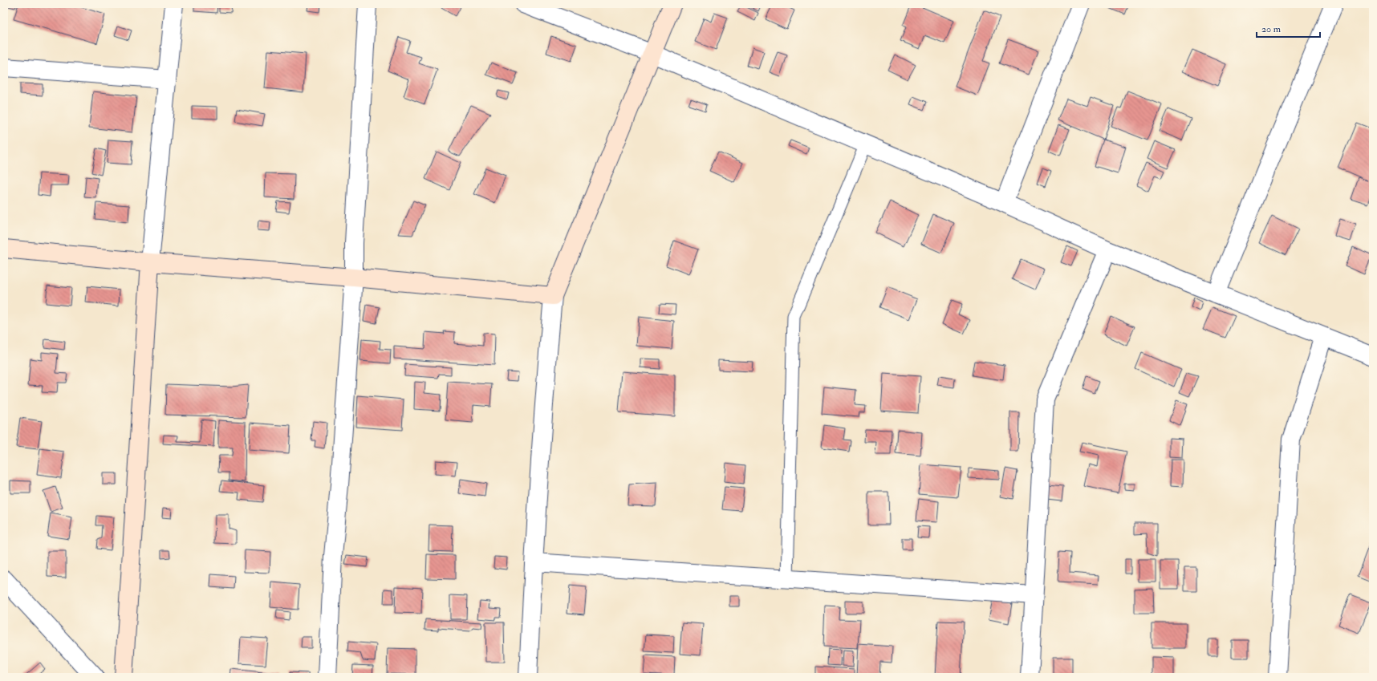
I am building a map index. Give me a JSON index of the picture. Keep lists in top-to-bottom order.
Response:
{
  "scale_bar": "20 m"
}
